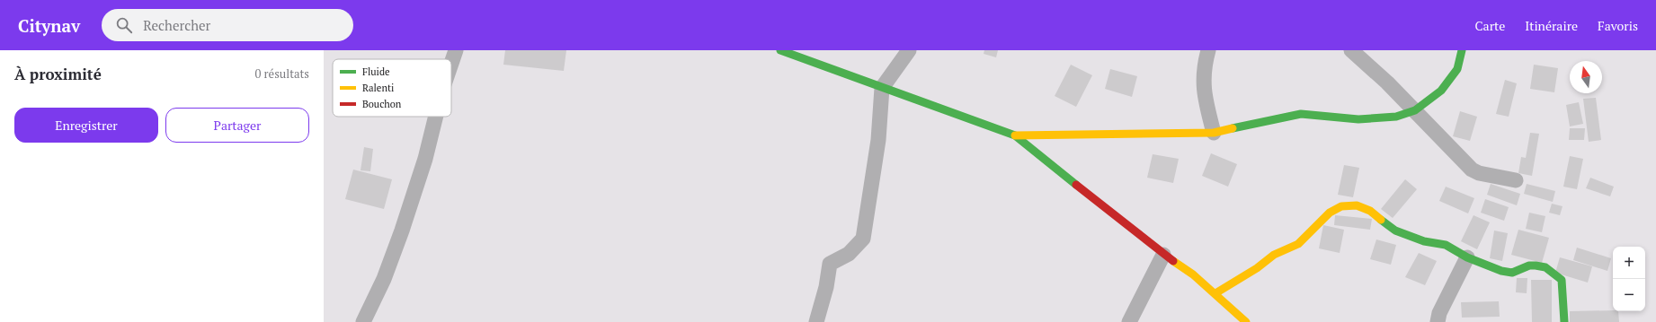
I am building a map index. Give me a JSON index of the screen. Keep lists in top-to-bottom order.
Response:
{
  "legend": ["Fluide", "Ralenti", "Bouchon"],
  "north": "top",
  "page": {
    "header": "Citynav",
    "search": "Rechercher",
    "nav": ["Carte", "Itinéraire", "Favoris"],
    "heading": ["À proximité", "0 résultats"],
    "buttons": ["Enregistrer", "Partager"],
    "map_buttons": ["+", "−"]
  }
}
